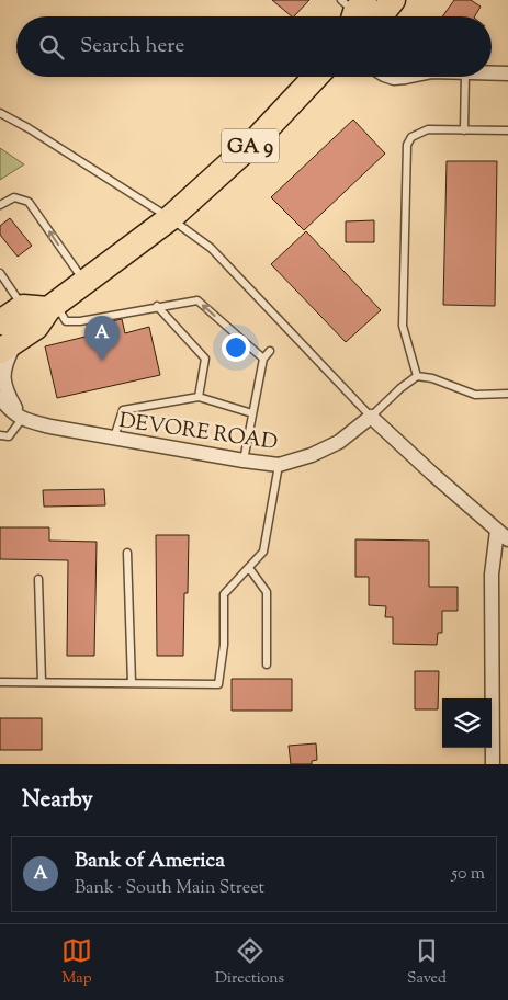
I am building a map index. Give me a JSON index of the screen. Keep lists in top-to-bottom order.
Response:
{
  "streets": {
    "highway": ["GA 9"],
    "street": ["DEVORE ROAD"]
  },
  "page": {
    "search": "Search here",
    "pins": "A",
    "heading": "Nearby",
    "list": [
      {
        "mark": "A",
        "name": "Bank of America",
        "note": "Bank · South Main Street",
        "value": "50 m"
      }
    ],
    "nav": ["Map", "Directions", "Saved"]
  }
}
